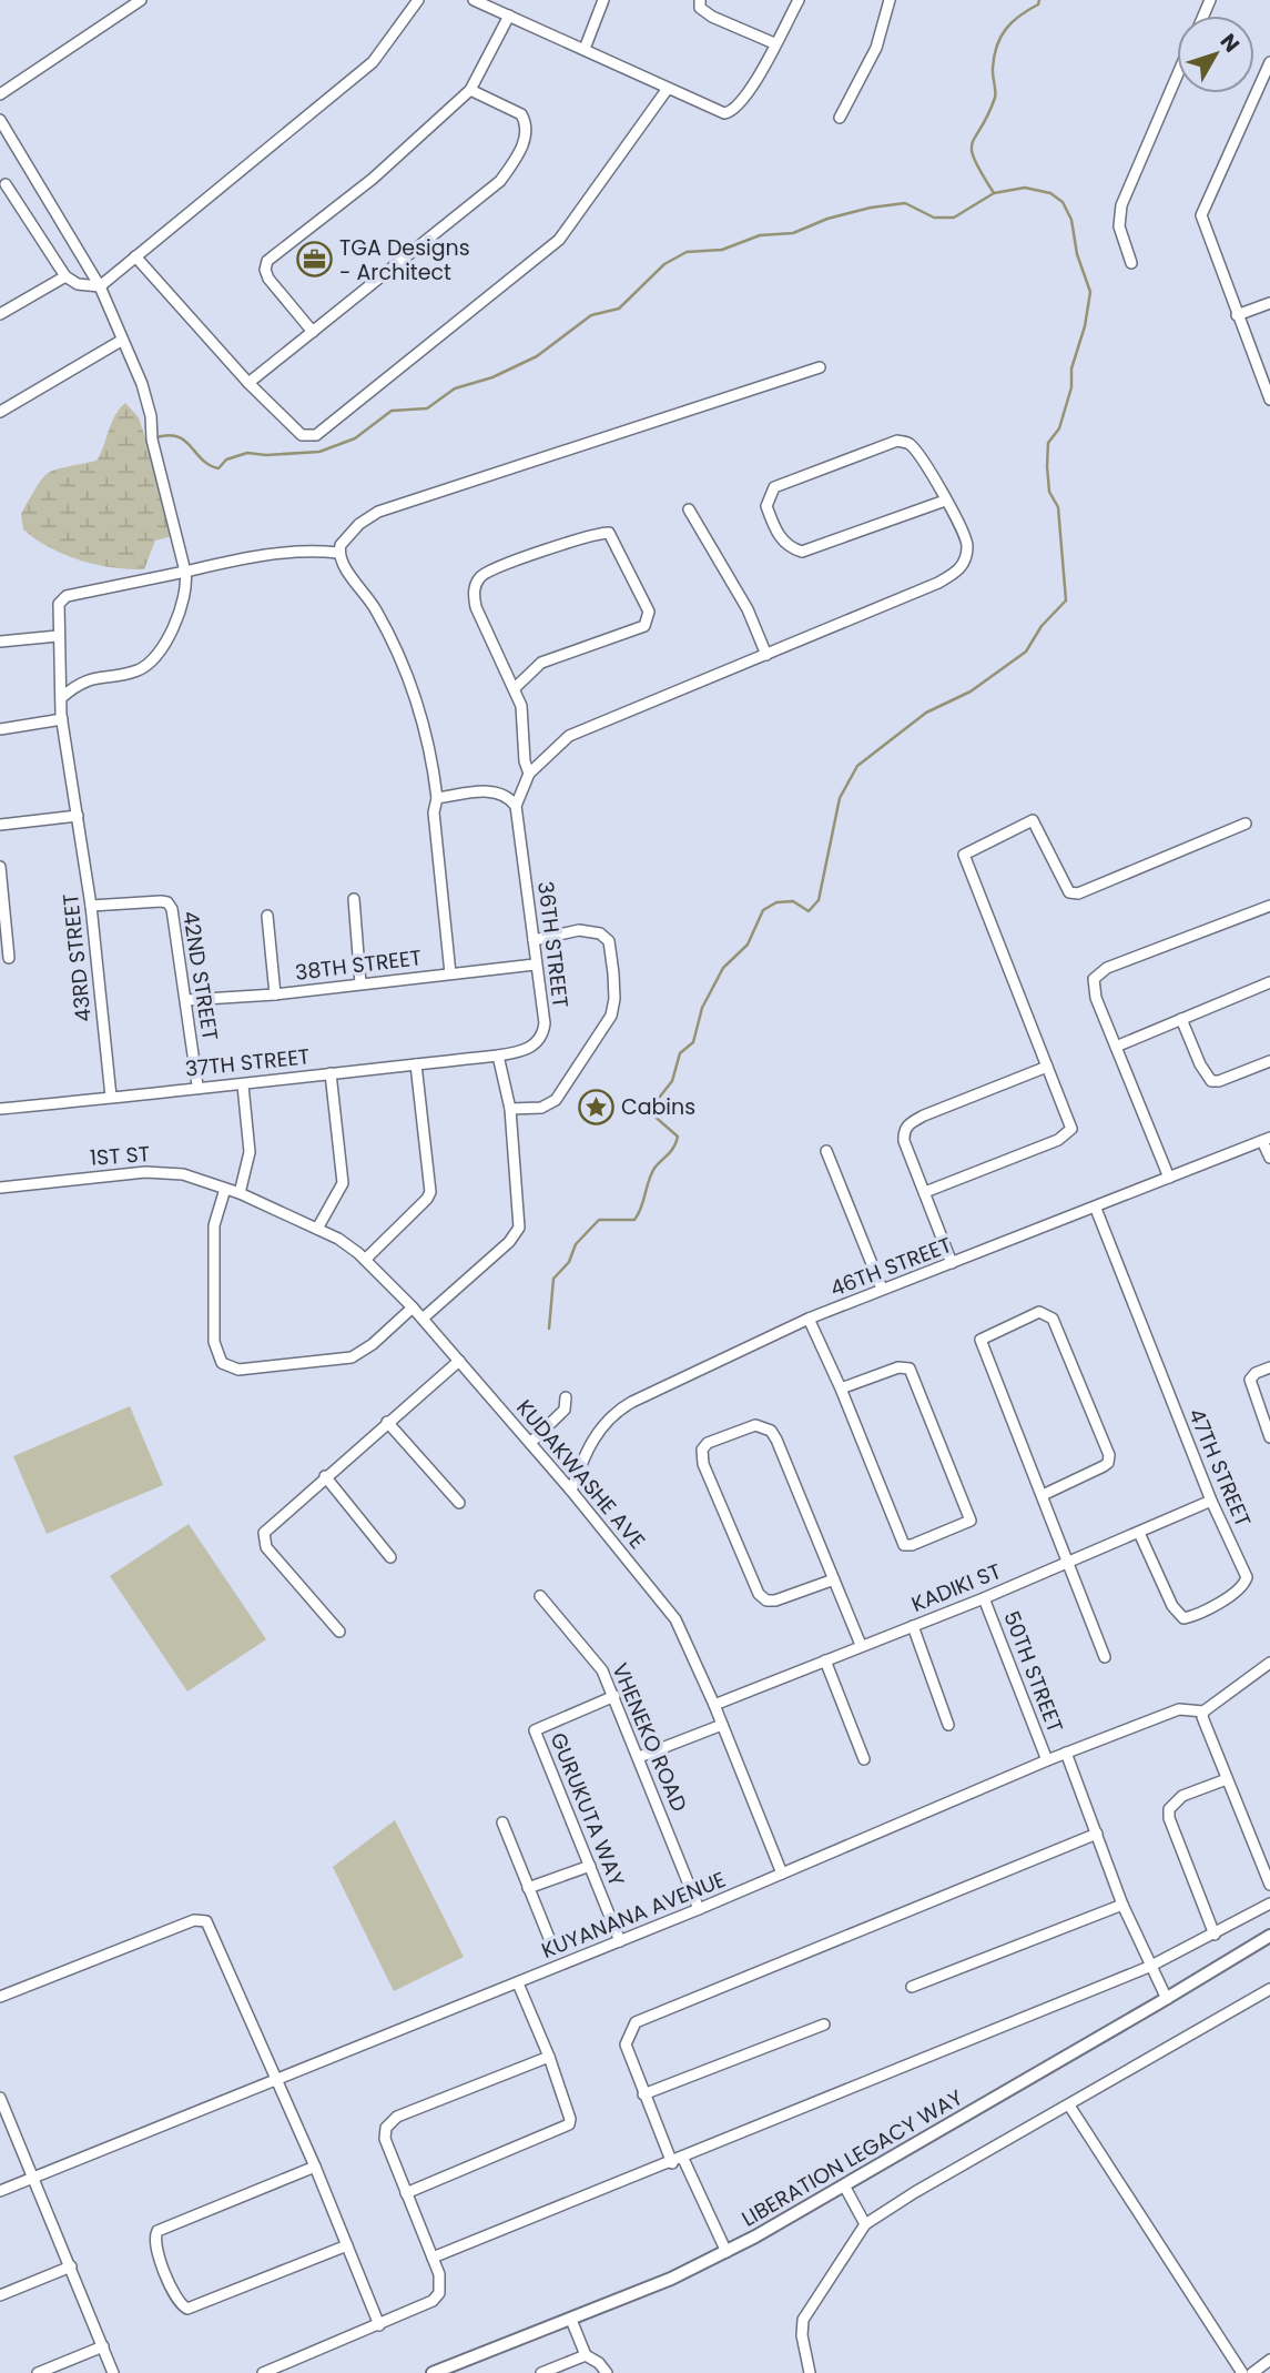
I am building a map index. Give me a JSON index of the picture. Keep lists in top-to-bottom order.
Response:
{
  "streets": {
    "main road": ["LIBERATION LEGACY WAY"],
    "street": [
      "36TH STREET",
      "43RD STREET",
      "38TH STREET",
      "42ND STREET",
      "37TH STREET",
      "1ST ST",
      "46TH STREET",
      "47TH STREET",
      "KUDAKWASHE AVE",
      "KADIKI ST",
      "50TH STREET",
      "VHENEKO ROAD",
      "GURUKUTA WAY",
      "KUYANANA AVENUE"
    ]
  },
  "crossings": [
    ["36TH STREET", "38TH STREET"],
    ["36TH STREET", "37TH STREET"],
    ["43RD STREET", "42ND STREET"],
    ["43RD STREET", "37TH STREET"],
    ["38TH STREET", "42ND STREET"],
    ["42ND STREET", "37TH STREET"],
    ["1ST ST", "KUDAKWASHE AVE"],
    ["46TH STREET", "47TH STREET"],
    ["46TH STREET", "KUDAKWASHE AVE"],
    ["47TH STREET", "KADIKI ST"],
    ["KUDAKWASHE AVE", "KADIKI ST"],
    ["KUDAKWASHE AVE", "KUYANANA AVENUE"],
    ["KADIKI ST", "50TH STREET"],
    ["50TH STREET", "KUYANANA AVENUE"],
    ["VHENEKO ROAD", "GURUKUTA WAY"],
    ["VHENEKO ROAD", "KUYANANA AVENUE"],
    ["GURUKUTA WAY", "KUYANANA AVENUE"]
  ],
  "places": {
    "office": ["TGA Designs - Architect"],
    "place": ["Cabins"]
  },
  "north": "top right"
}
